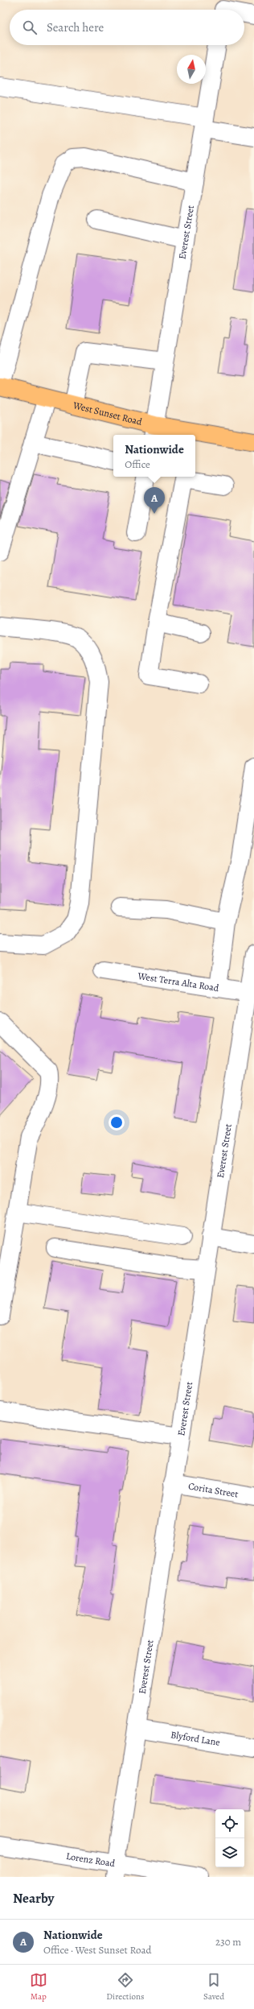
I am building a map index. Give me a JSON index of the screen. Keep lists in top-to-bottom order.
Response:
{
  "streets": {
    "main road": ["West Sunset Road"],
    "street": [
      "Everest Street",
      "West Terra Alta Road",
      "Corita Street",
      "Blyford Lane",
      "Lorenz Road"
    ]
  },
  "crossings": [
    ["Everest Street", "West Sunset Road"],
    ["Everest Street", "West Terra Alta Road"],
    ["Everest Street", "Corita Street"],
    ["Everest Street", "Blyford Lane"],
    ["Everest Street", "Lorenz Road"]
  ],
  "north": "top",
  "page": {
    "search": "Search here",
    "popup": ["Nationwide", "Office"],
    "pins": "A",
    "heading": "Nearby",
    "list": [
      {
        "mark": "A",
        "name": "Nationwide",
        "note": "Office · West Sunset Road",
        "value": "230 m"
      }
    ],
    "nav": ["Map", "Directions", "Saved"]
  }
}
